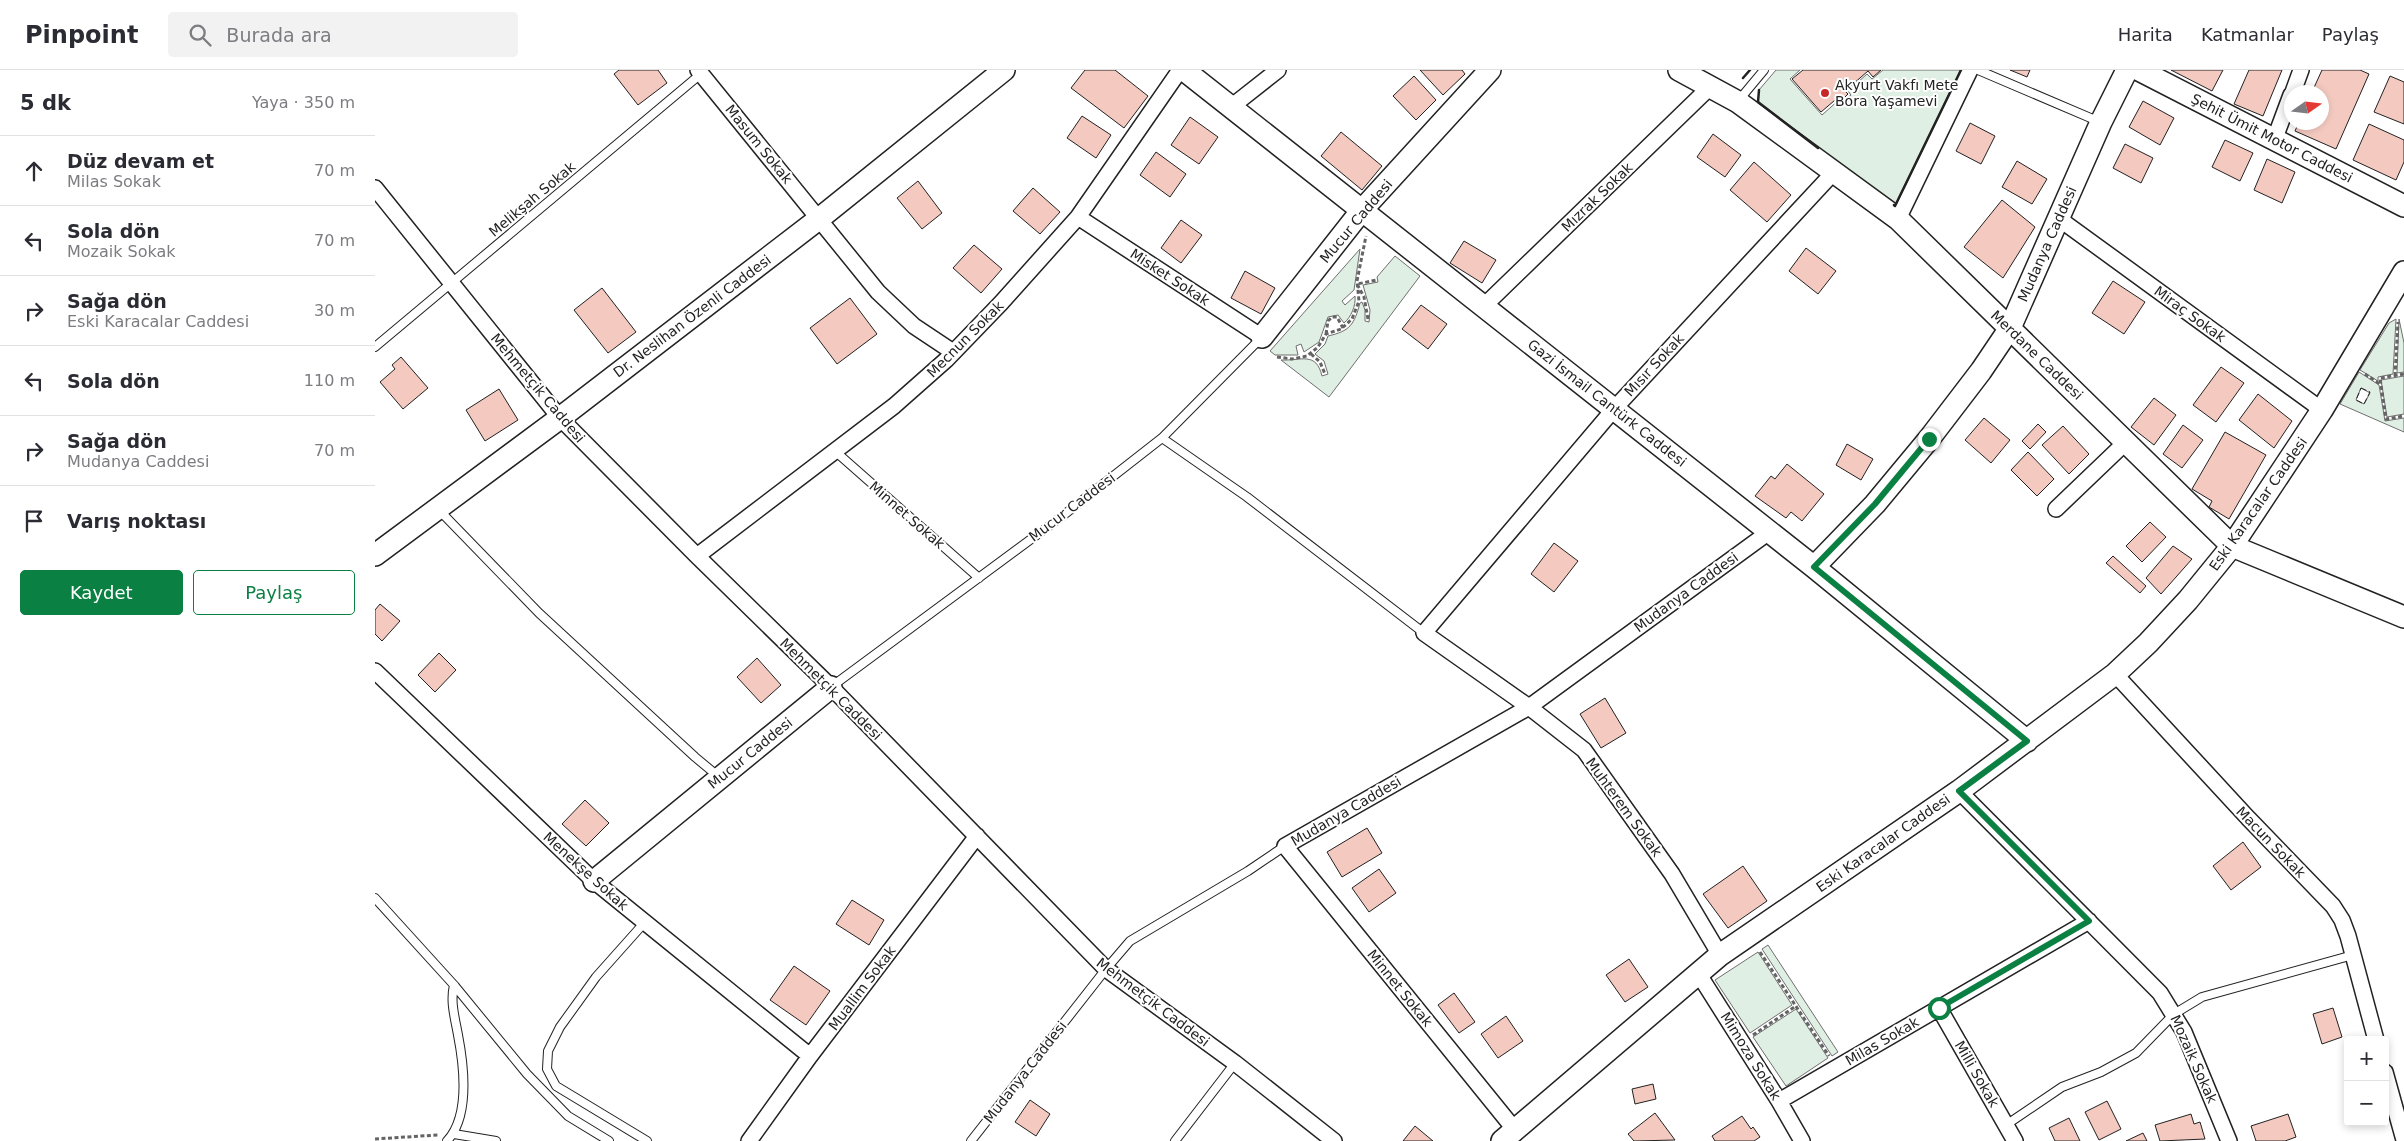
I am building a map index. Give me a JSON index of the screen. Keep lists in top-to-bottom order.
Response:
{
  "streets": {
    "street": [
      "Şehit Ümit Motor Caddesi",
      "Masum Sokak",
      "Mızrak Sokak",
      "Mucur Caddesi",
      "Mudanya Caddesi",
      "Misket Sokak",
      "Miraç Sokak",
      "Dr. Neslihan Özenli Caddesi",
      "Mecnun Sokak",
      "Merdane Caddesi",
      "Mısır Sokak",
      "Mehmetçik Caddesi",
      "Gazi İsmail Cantürk Caddesi",
      "Eski Karacalar Caddesi",
      "Minnet Sokak",
      "Muhterem Sokak",
      "Macun Sokak",
      "Menekşe Sokak",
      "Muallim Sokak",
      "Milas Sokak",
      "Mimoza Sokak",
      "Mozaik Sokak",
      "Milli Sokak"
    ],
    "lane": ["Melikşah Sokak"]
  },
  "crossings": [
    ["Masum Sokak", "Melikşah Sokak"],
    ["Masum Sokak", "Dr. Neslihan Özenli Caddesi"],
    ["Masum Sokak", "Mecnun Sokak"],
    ["Mızrak Sokak", "Merdane Caddesi"],
    ["Mızrak Sokak", "Gazi İsmail Cantürk Caddesi"],
    ["Melikşah Sokak", "Mehmetçik Caddesi"],
    ["Mucur Caddesi", "Misket Sokak"],
    ["Mucur Caddesi", "Mehmetçik Caddesi"],
    ["Mucur Caddesi", "Gazi İsmail Cantürk Caddesi"],
    ["Mucur Caddesi", "Minnet Sokak"],
    ["Mucur Caddesi", "Menekşe Sokak"],
    ["Mudanya Caddesi", "Miraç Sokak"],
    ["Mudanya Caddesi", "Merdane Caddesi"],
    ["Mudanya Caddesi", "Mehmetçik Caddesi"],
    ["Mudanya Caddesi", "Gazi İsmail Cantürk Caddesi"],
    ["Mudanya Caddesi", "Minnet Sokak"],
    ["Mudanya Caddesi", "Muhterem Sokak"],
    ["Misket Sokak", "Mecnun Sokak"],
    ["Miraç Sokak", "Eski Karacalar Caddesi"],
    ["Dr. Neslihan Özenli Caddesi", "Mehmetçik Caddesi"],
    ["Mecnun Sokak", "Mehmetçik Caddesi"],
    ["Mecnun Sokak", "Minnet Sokak"],
    ["Merdane Caddesi", "Mısır Sokak"],
    ["Merdane Caddesi", "Eski Karacalar Caddesi"],
    ["Mısır Sokak", "Gazi İsmail Cantürk Caddesi"],
    ["Mısır Sokak", "Muhterem Sokak"],
    ["Mehmetçik Caddesi", "Muallim Sokak"],
    ["Gazi İsmail Cantürk Caddesi", "Eski Karacalar Caddesi"],
    ["Eski Karacalar Caddesi", "Minnet Sokak"],
    ["Eski Karacalar Caddesi", "Muhterem Sokak"],
    ["Eski Karacalar Caddesi", "Macun Sokak"],
    ["Eski Karacalar Caddesi", "Mimoza Sokak"],
    ["Eski Karacalar Caddesi", "Mozaik Sokak"],
    ["Menekşe Sokak", "Muallim Sokak"],
    ["Milas Sokak", "Mimoza Sokak"],
    ["Milas Sokak", "Mozaik Sokak"],
    ["Milas Sokak", "Milli Sokak"]
  ],
  "places": ["Akyurt Vakfı Mete Bora Yaşamevi"],
  "north": "right",
  "page": {
    "header": "Pinpoint",
    "search": "Burada ara",
    "nav": ["Harita", "Katmanlar", "Paylaş"],
    "heading": ["5 dk", "Yaya · 350 m"],
    "list": [
      ["Düz devam et", "Milas Sokak", "70 m"],
      ["Sola dön", "Mozaik Sokak", "70 m"],
      ["Sağa dön", "Eski Karacalar Caddesi", "30 m"],
      ["Sola dön", "110 m"],
      ["Sağa dön", "Mudanya Caddesi", "70 m"],
      "Varış noktası"
    ],
    "buttons": ["Kaydet", "Paylaş"],
    "map_buttons": ["+", "−"]
  }
}
